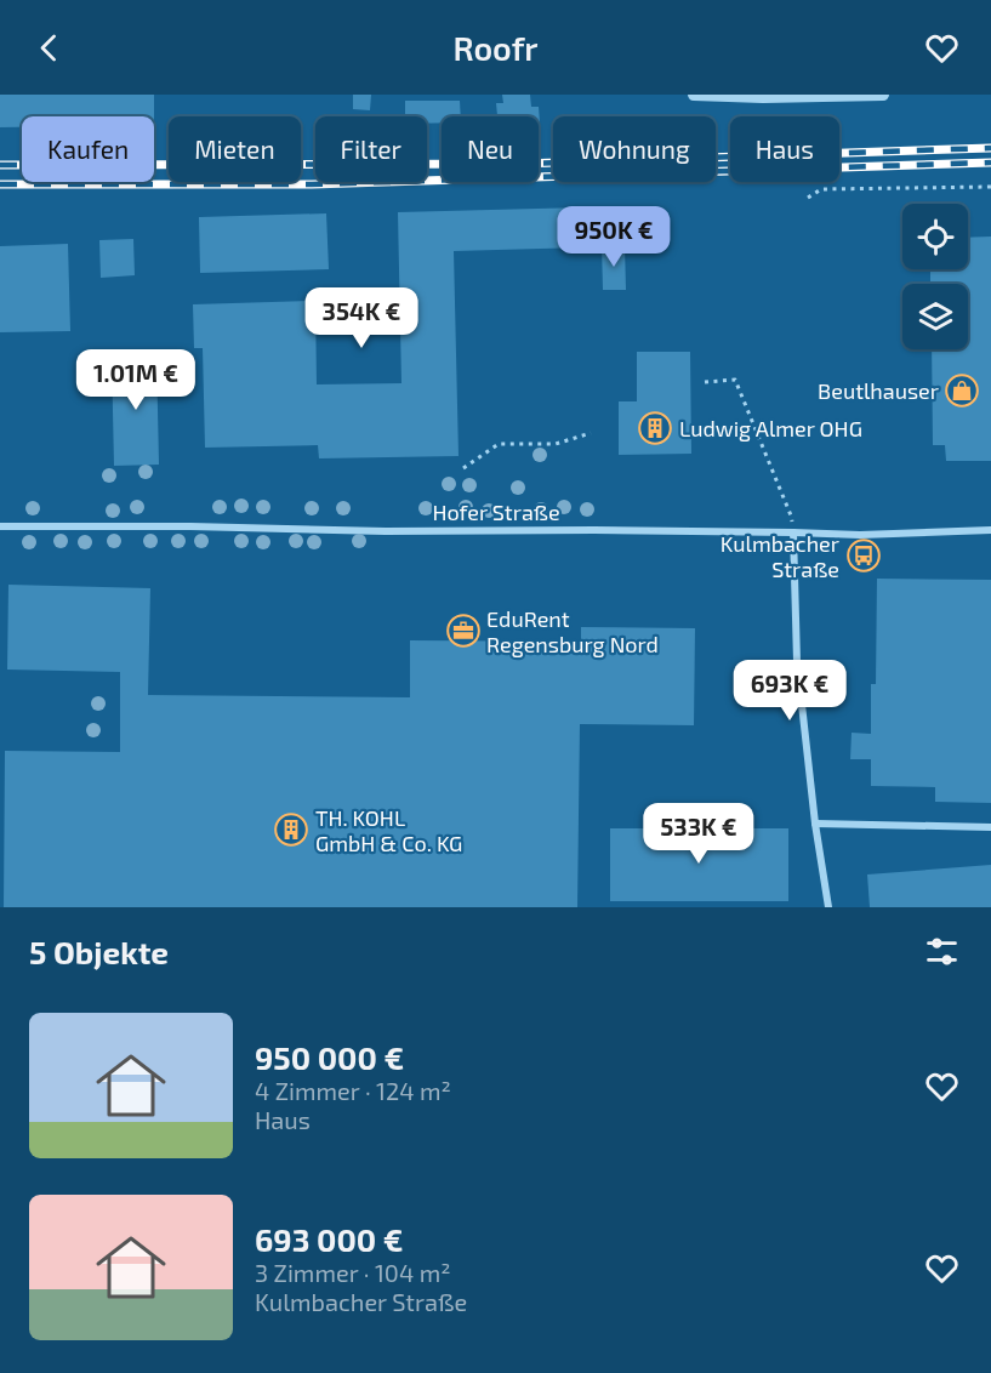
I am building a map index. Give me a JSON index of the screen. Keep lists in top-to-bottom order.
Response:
{
  "streets": {
    "street": ["Hofer Straße"]
  },
  "places": {
    "shop": ["Beutlhauser"],
    "building": ["Ludwig Almer OHG", "TH. KOHL GmbH & Co. KG"],
    "bus stop": ["Kulmbacher Straße"],
    "office": ["EduRent Regensburg Nord"]
  },
  "page": {
    "header": "Roofr",
    "chip": [
      "Kaufen",
      "Mieten",
      "Filter",
      "Neu",
      "Wohnung",
      "Haus"
    ],
    "price": [
      "950K €",
      "354K €",
      "1.01M €",
      "693K €",
      "533K €"
    ],
    "heading": "5 Objekte",
    "list": [
      {
        "name": "950 000 €",
        "note": "4 Zimmer · 124 m² · Haus"
      },
      {
        "name": "693 000 €",
        "note": "3 Zimmer · 104 m² · Kulmbacher Straße"
      }
    ]
  }
}
